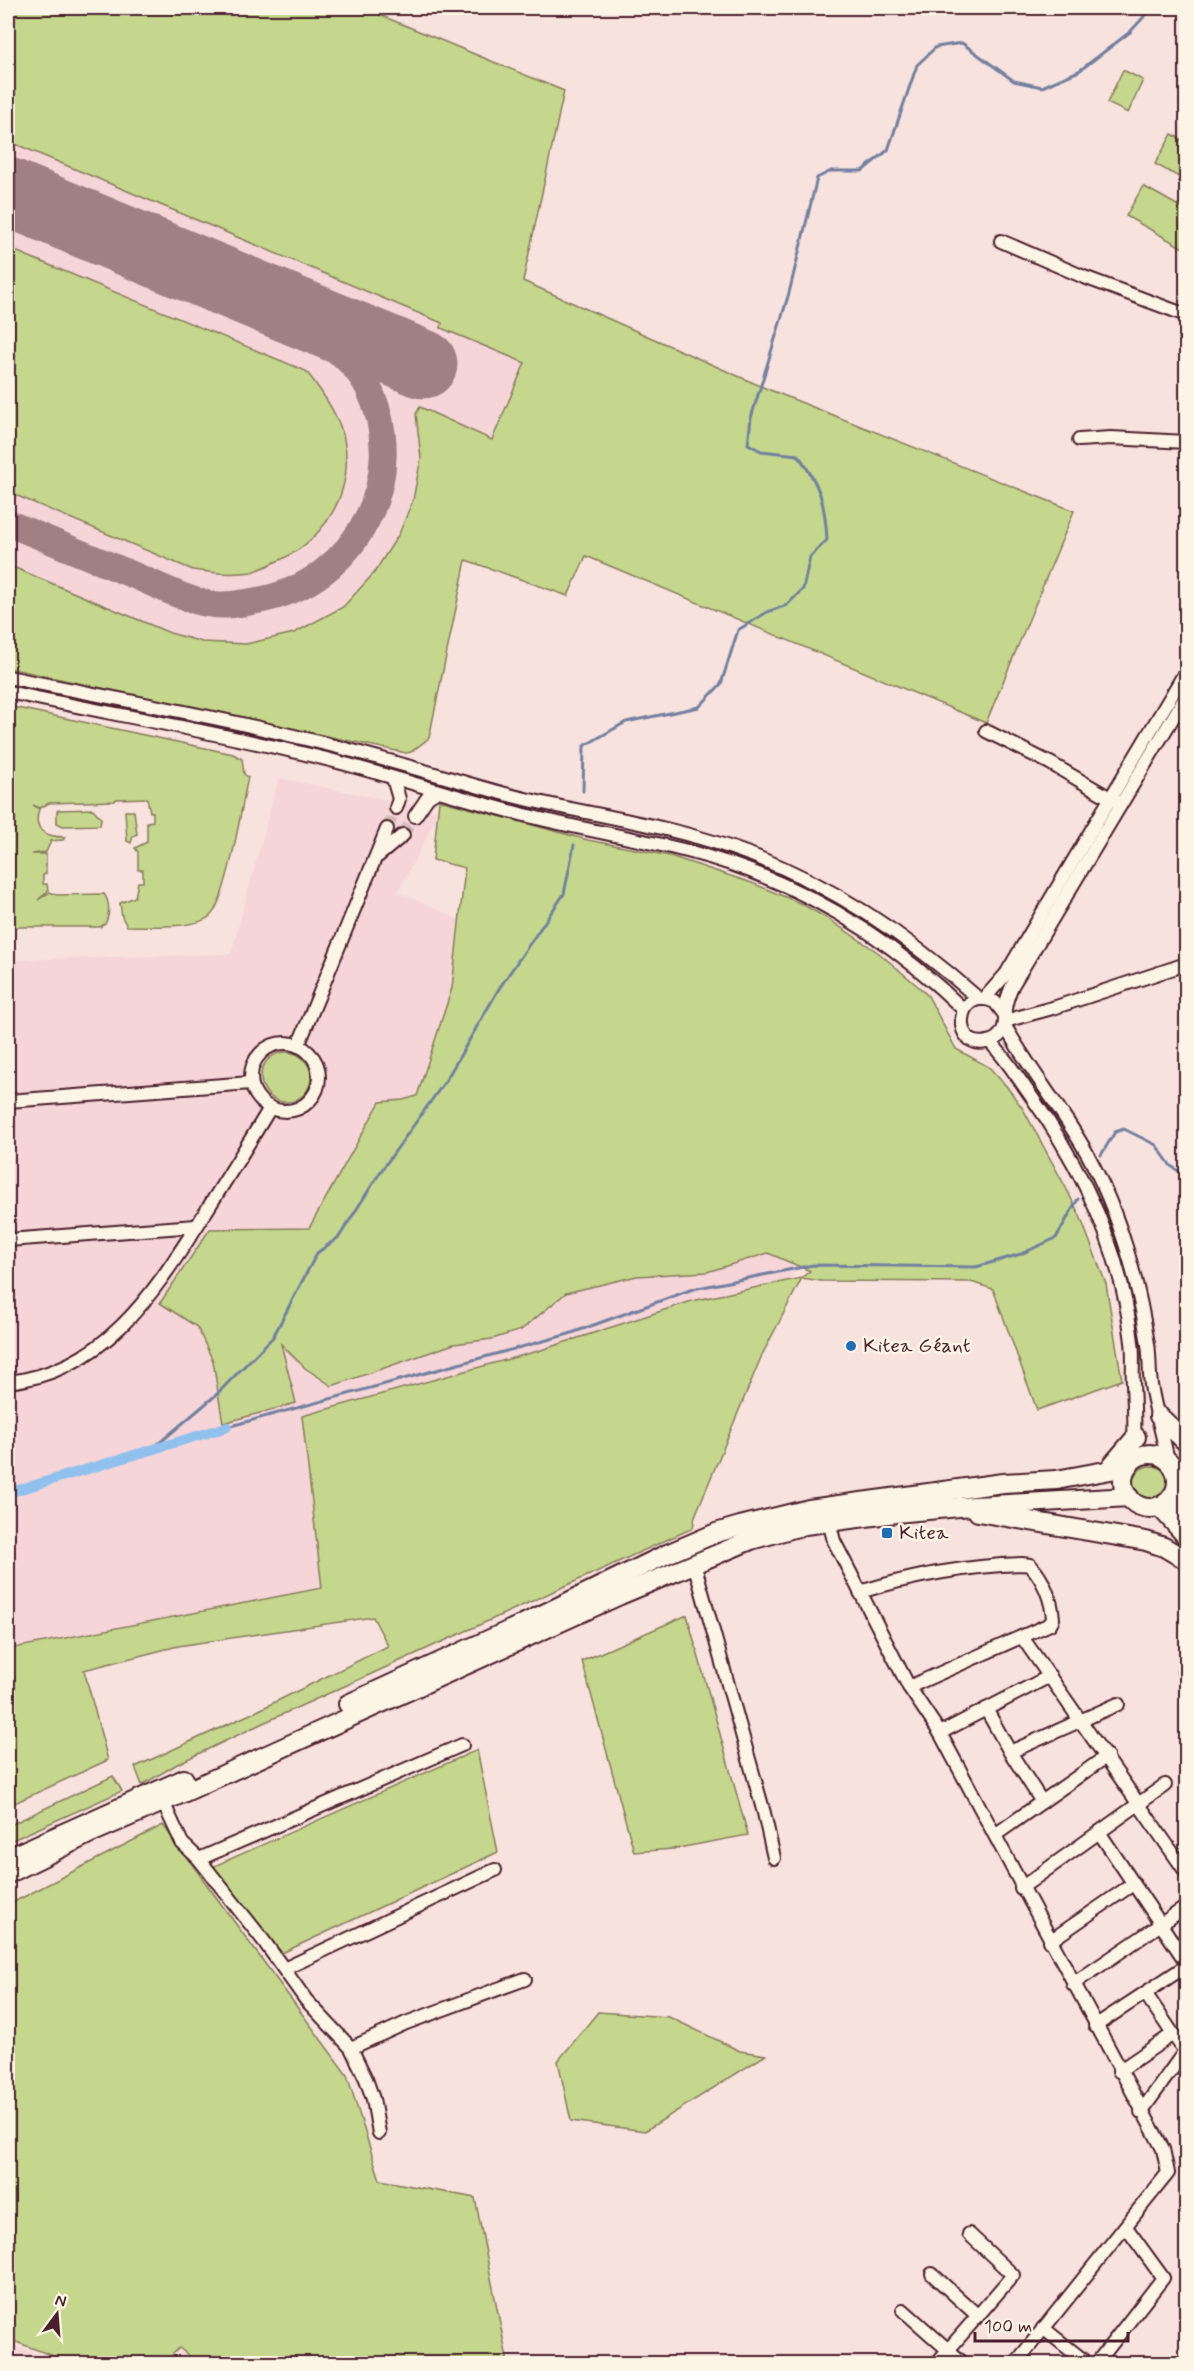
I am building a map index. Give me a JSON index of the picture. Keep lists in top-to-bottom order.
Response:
{
  "places": {
    "other": ["Kitea Géant"],
    "transit": ["Kitea"]
  },
  "scale_bar": "100 m",
  "north": "top"
}
